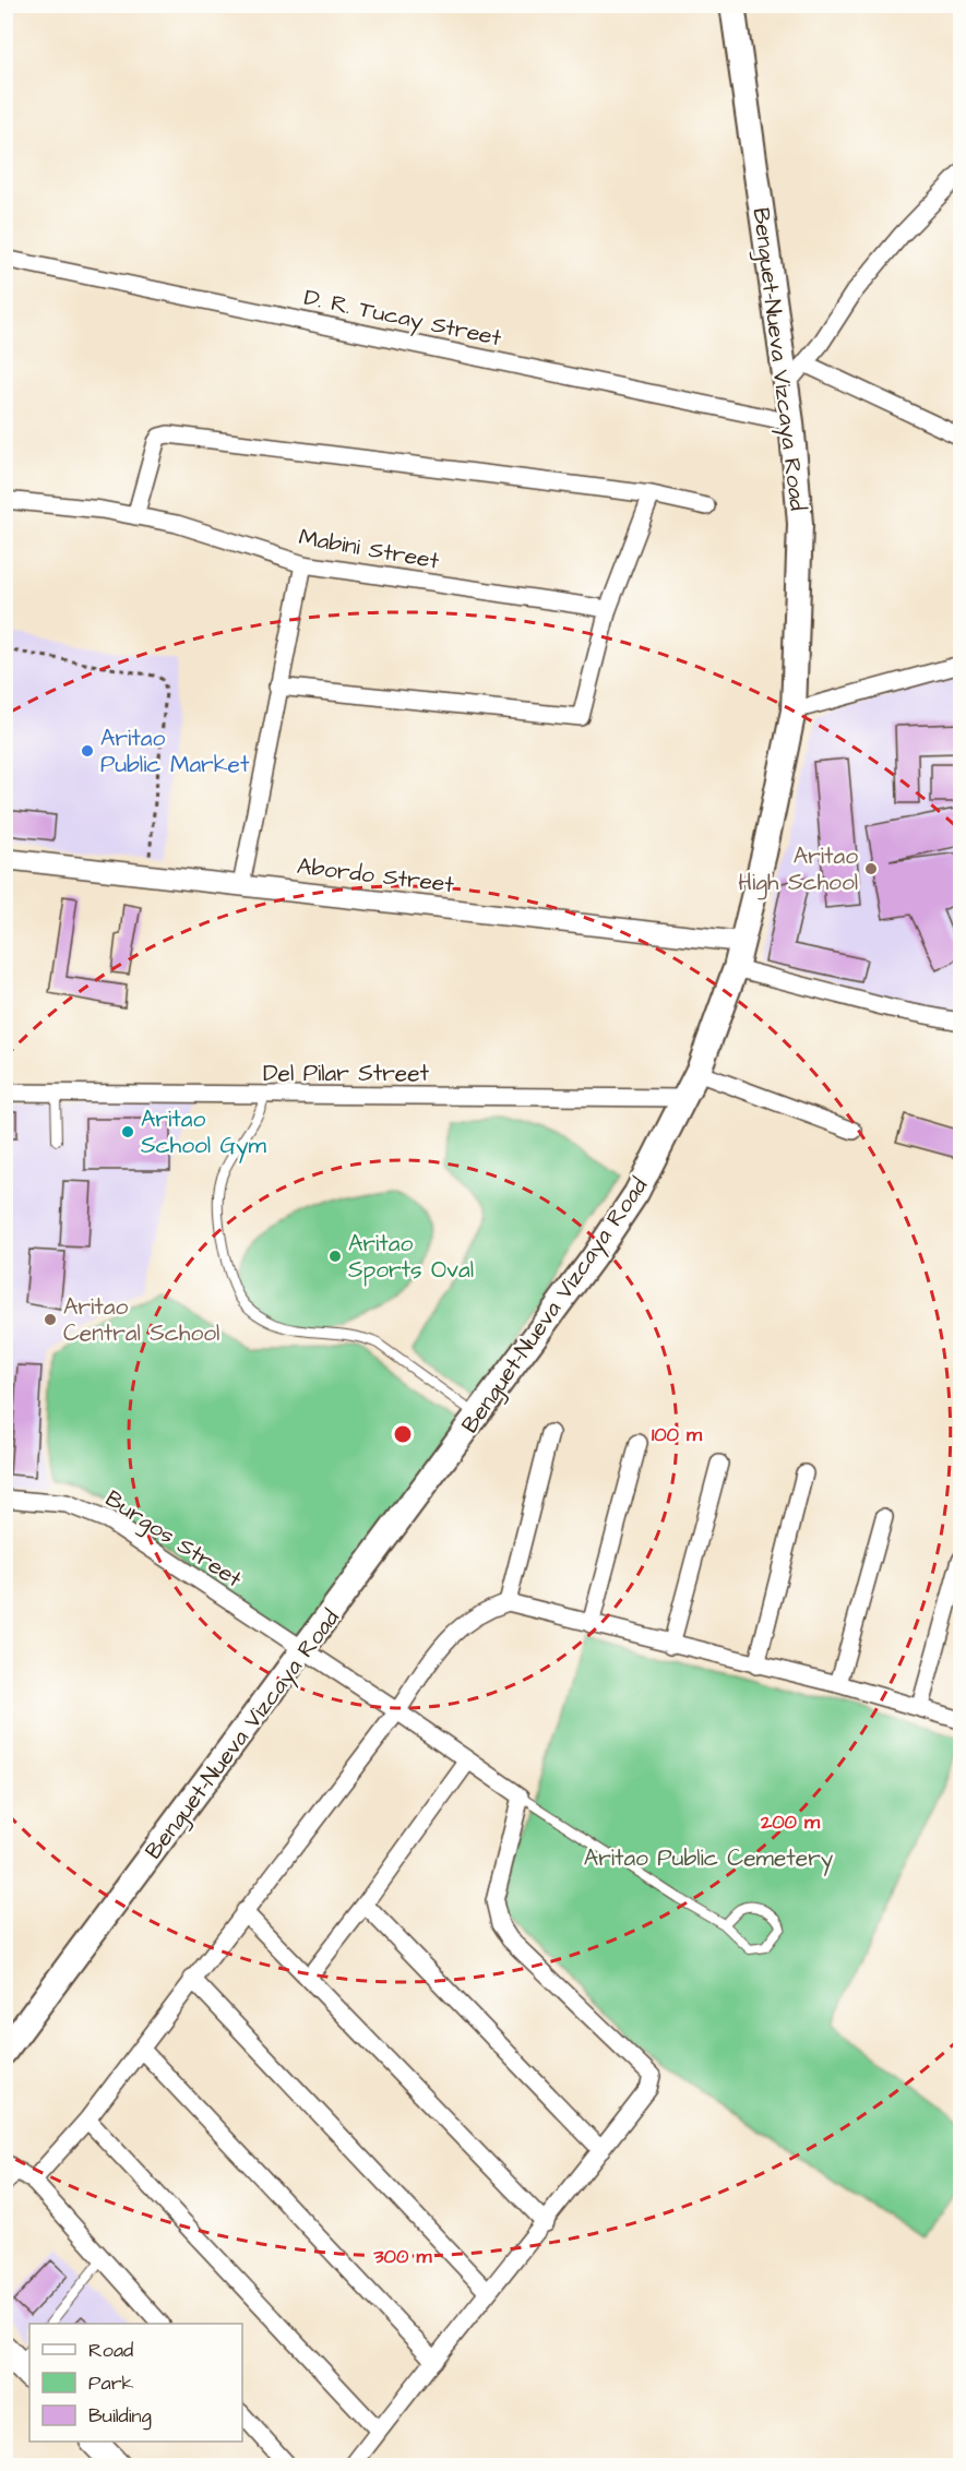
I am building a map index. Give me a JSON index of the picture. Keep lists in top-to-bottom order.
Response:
{
  "streets": {
    "main road": ["Benguet-Nueva Vizcaya Road"],
    "street": [
      "D. R. Tucay Street",
      "Mabini Street",
      "Abordo Street",
      "Del Pilar Street",
      "Burgos Street"
    ]
  },
  "crossings": [
    ["D. R. Tucay Street", "Benguet-Nueva Vizcaya Road"],
    ["Benguet-Nueva Vizcaya Road", "Abordo Street"],
    ["Benguet-Nueva Vizcaya Road", "Del Pilar Street"],
    ["Benguet-Nueva Vizcaya Road", "Burgos Street"]
  ],
  "parks": ["Aritao Public Cemetery"],
  "places": [
    "Aritao Public Market",
    "Aritao High School",
    "Aritao School Gym",
    "Aritao Sports Oval",
    "Aritao Central School"
  ],
  "legend": ["Road", "Park", "Building"],
  "rings": ["100 m", "200 m", "300 m"]
}
